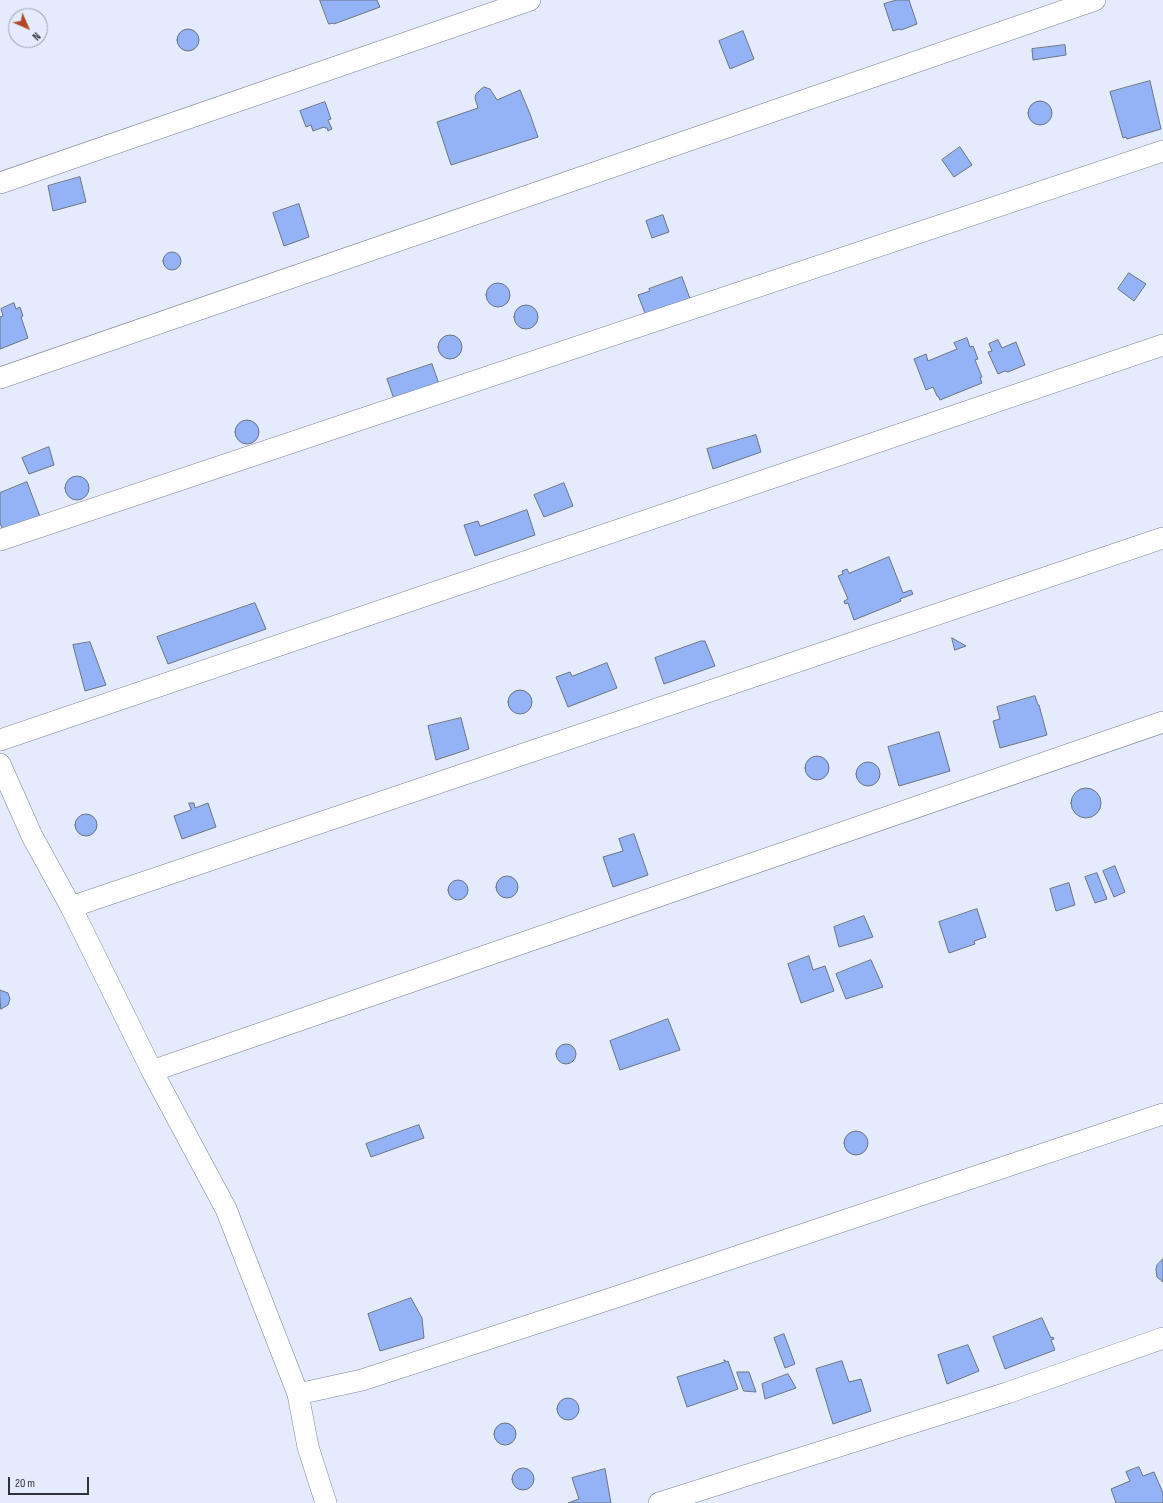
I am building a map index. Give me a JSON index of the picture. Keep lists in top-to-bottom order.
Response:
{
  "scale_bar": "20 m",
  "north": "bottom right"
}
